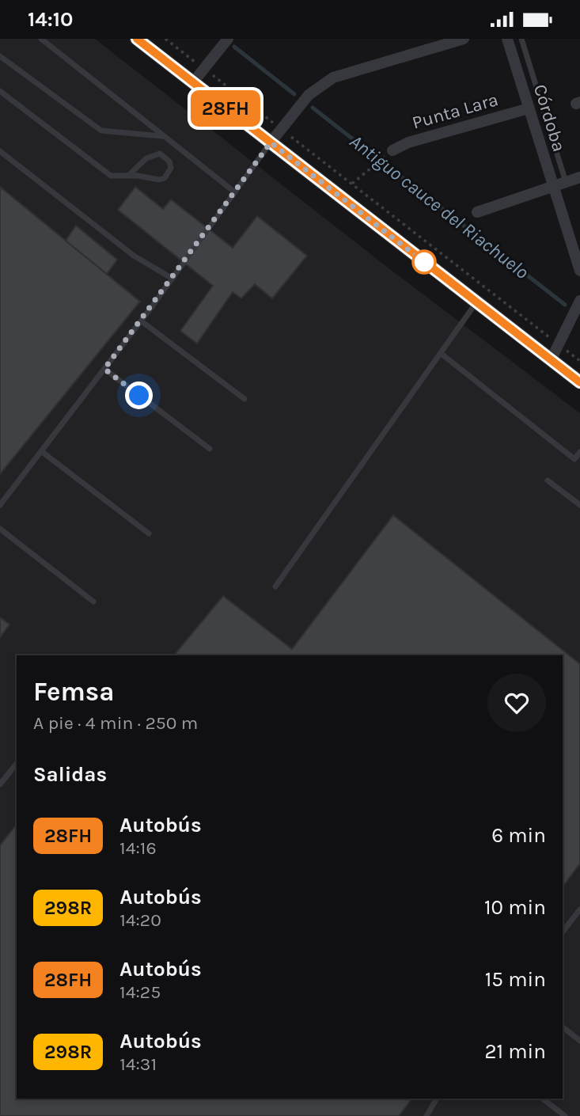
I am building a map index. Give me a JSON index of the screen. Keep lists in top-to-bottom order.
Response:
{
  "streets": {
    "street": ["Punta Lara", "Córdoba"]
  },
  "crossings": [
    ["Punta Lara", "Córdoba"]
  ],
  "water": ["Antiguo cauce del Riachuelo"],
  "lines": ["bus line 28FH"],
  "page": {
    "status": "14:10",
    "on_map": "28FH",
    "heading": [
      ["Femsa", "A pie · 4 min · 250 m"],
      "Salidas"
    ],
    "list": [
      {
        "mark": "28FH",
        "name": "Autobús",
        "note": "14:16",
        "value": "6 min"
      },
      {
        "mark": "298R",
        "name": "Autobús",
        "note": "14:20",
        "value": "10 min"
      },
      {
        "mark": "28FH",
        "name": "Autobús",
        "note": "14:25",
        "value": "15 min"
      },
      {
        "mark": "298R",
        "name": "Autobús",
        "note": "14:31",
        "value": "21 min"
      }
    ]
  }
}
